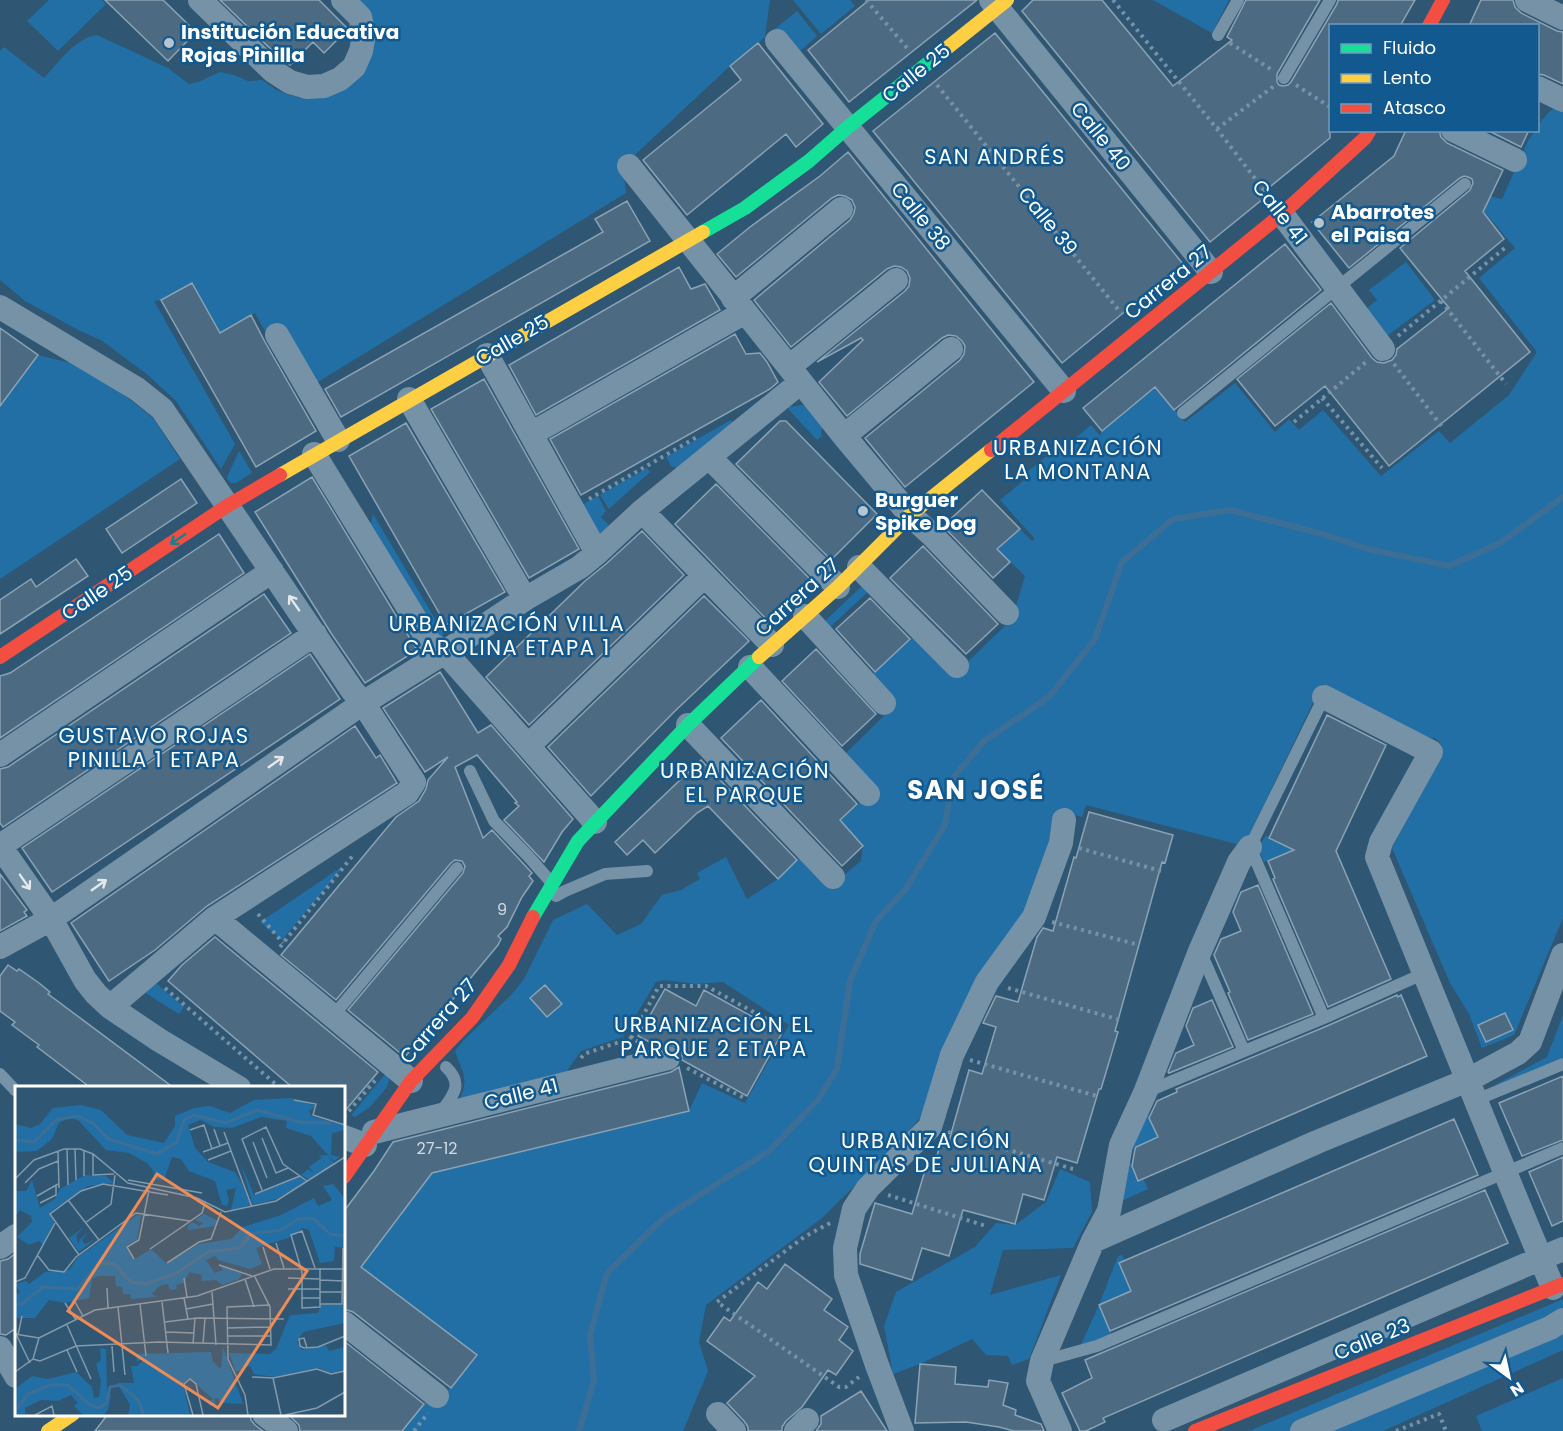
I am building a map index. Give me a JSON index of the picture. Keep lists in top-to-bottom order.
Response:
{
  "streets": {
    "street": [
      "Calle 25",
      "Calle 40",
      "Calle 41",
      "Calle 38",
      "Carrera 27",
      "Calle 23"
    ],
    "path": ["Calle 39"]
  },
  "crossings": [
    ["Calle 25", "Calle 40"],
    ["Calle 25", "Calle 38"],
    ["Calle 25", "Calle 39"],
    ["Calle 40", "Carrera 27"],
    ["Calle 41", "Carrera 27"],
    ["Calle 38", "Carrera 27"],
    ["Calle 39", "Carrera 27"]
  ],
  "districts": [
    "SAN ANDRÉS",
    "URBANIZACIÓN LA MONTANA",
    "URBANIZACIÓN VILLA CAROLINA ETAPA 1",
    "GUSTAVO ROJAS PINILLA 1 ETAPA",
    "URBANIZACIÓN EL PARQUE",
    "SAN JOSÉ",
    "URBANIZACIÓN EL PARQUE 2 ETAPA",
    "URBANIZACIÓN QUINTAS DE JULIANA"
  ],
  "places": ["Institución Educativa Rojas Pinilla", "Abarrotes el Paisa", "Burguer Spike Dog"],
  "house_numbers": ["9", "27-12"],
  "legend": ["Fluido", "Lento", "Atasco"],
  "north": "bottom right"
}
